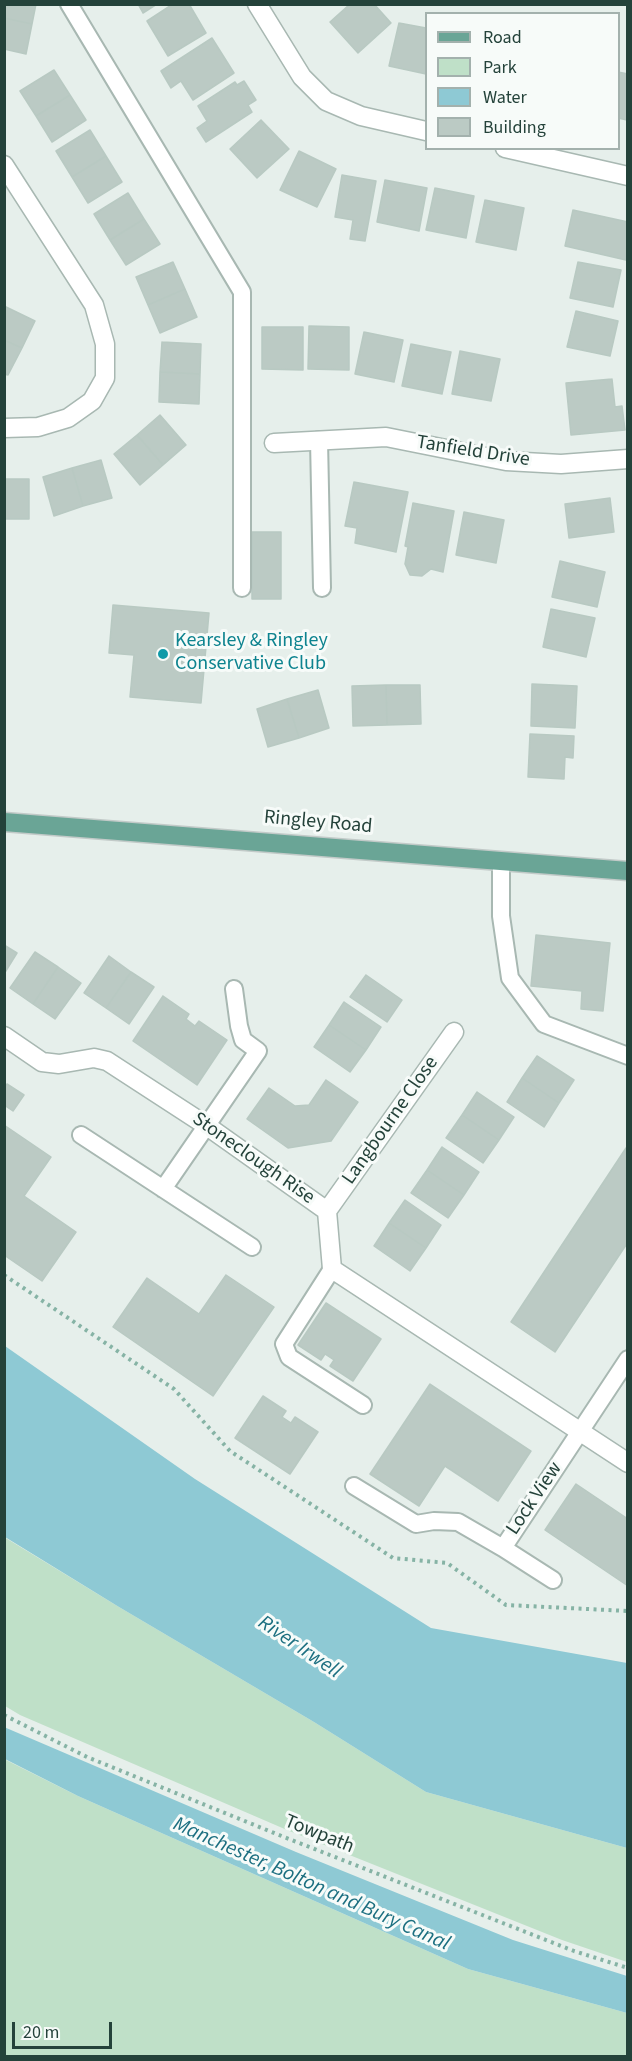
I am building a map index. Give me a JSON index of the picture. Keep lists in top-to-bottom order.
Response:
{
  "streets": {
    "main road": ["Ringley Road"],
    "street": ["Tanfield Drive", "Langbourne Close", "Stoneclough Rise"],
    "lane": ["Lock View"],
    "path": ["Towpath"]
  },
  "crossings": [
    ["Langbourne Close", "Stoneclough Rise"]
  ],
  "water": ["River Irwell", "Manchester, Bolton and Bury Canal"],
  "places": ["Kearsley & Ringley Conservative Club"],
  "legend": [
    "Road",
    "Park",
    "Water",
    "Building"
  ],
  "scale_bar": "20 m"
}
